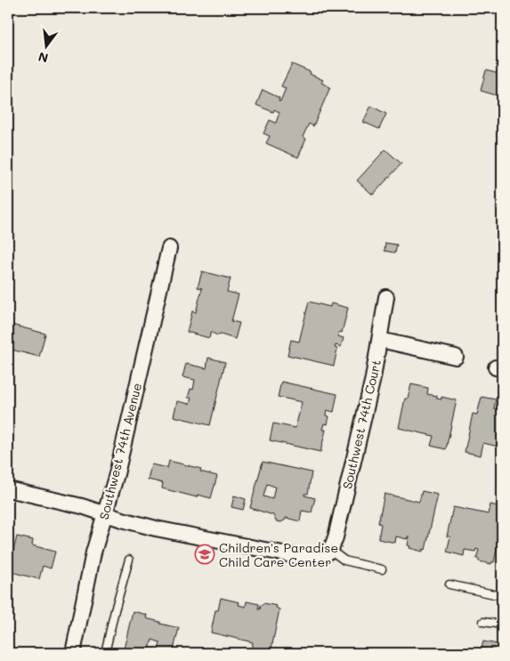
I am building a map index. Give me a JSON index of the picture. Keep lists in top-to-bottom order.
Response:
{
  "streets": {
    "street": ["Southwest 74th Court", "Southwest 74th Avenue"]
  },
  "places": {
    "school or university": ["Children's Paradise Child Care Center"]
  },
  "north": "bottom"
}
